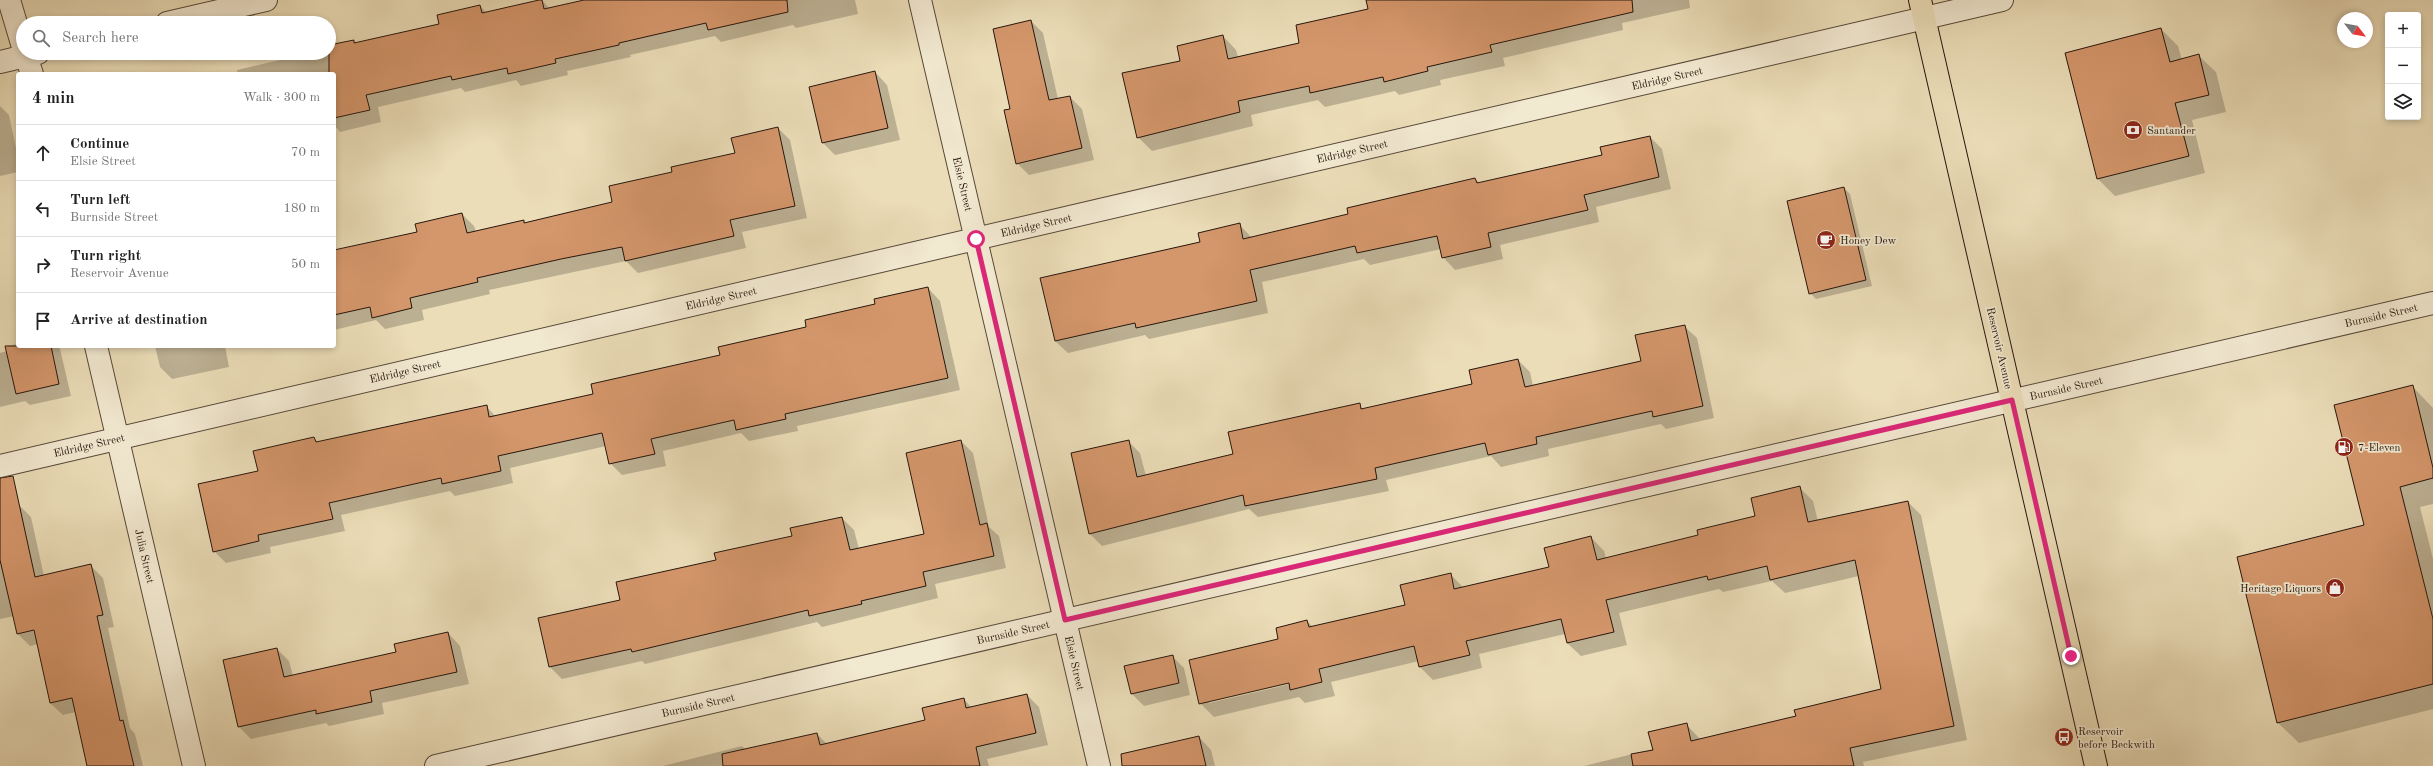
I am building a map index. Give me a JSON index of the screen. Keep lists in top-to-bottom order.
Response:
{
  "streets": {
    "main road": ["Reservoir Avenue"],
    "street": [
      "Eldridge Street",
      "Elsie Street",
      "Burnside Street",
      "Julia Street"
    ]
  },
  "crossings": [
    ["Eldridge Street", "Elsie Street"],
    ["Eldridge Street", "Reservoir Avenue"],
    ["Eldridge Street", "Julia Street"],
    ["Elsie Street", "Burnside Street"],
    ["Burnside Street", "Reservoir Avenue"]
  ],
  "places": {
    "bank": ["Santander"],
    "cafe": ["Honey Dew"],
    "fuel station": ["7-Eleven"],
    "shop": ["Heritage Liquors"],
    "bus stop": ["Reservoir before Beckwith"]
  },
  "north": "bottom right",
  "page": {
    "map_buttons": ["+", "−"],
    "search": "Search here",
    "heading": ["4 min", "Walk · 300 m"],
    "list": [
      ["Continue", "Elsie Street", "70 m"],
      ["Turn left", "Burnside Street", "180 m"],
      ["Turn right", "Reservoir Avenue", "50 m"],
      "Arrive at destination"
    ]
  }
}
